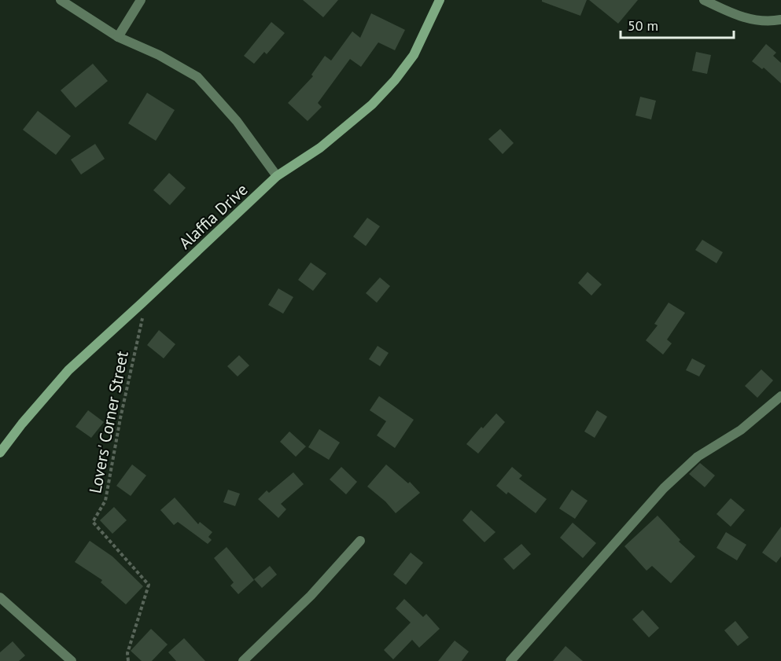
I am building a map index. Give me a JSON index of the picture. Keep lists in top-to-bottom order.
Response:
{
  "streets": {
    "street": ["Alaffia Drive"],
    "path": ["Lovers' Corner Street"]
  },
  "crossings": [
    ["Alaffia Drive", "Lovers' Corner Street"]
  ],
  "scale_bar": "50 m"
}
